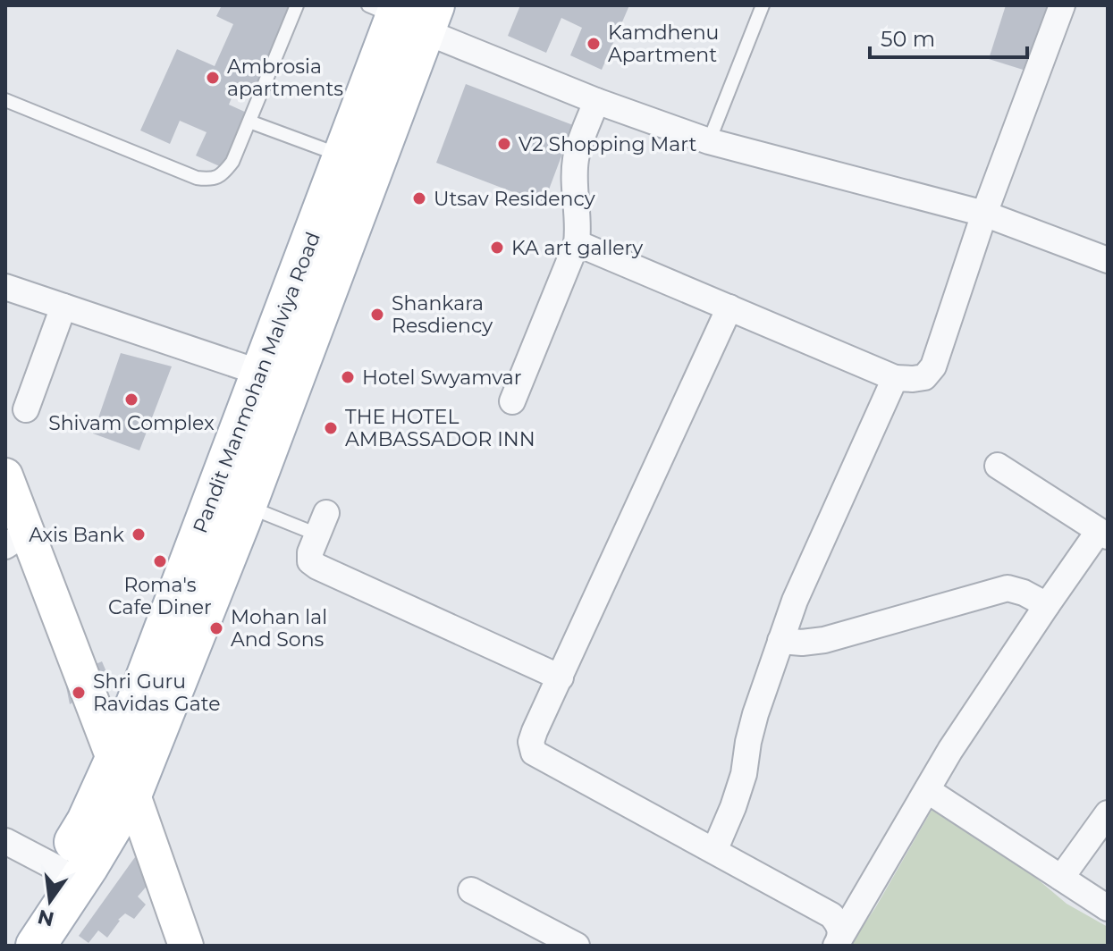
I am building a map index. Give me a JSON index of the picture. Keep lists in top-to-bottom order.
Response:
{
  "streets": {
    "main road": ["Pandit Manmohan Malviya Road"]
  },
  "places": [
    "Kamdhenu Apartment",
    "Ambrosia apartments",
    "V2 Shopping Mart",
    "Utsav Residency",
    "KA art gallery",
    "Shankara Resdiency",
    "Hotel Swyamvar",
    "Shivam Complex",
    "THE HOTEL AMBASSADOR INN",
    "Axis Bank",
    "Roma's Cafe Diner",
    "Mohan lal And Sons",
    "Shri Guru Ravidas Gate"
  ],
  "scale_bar": "50 m",
  "north": "bottom"
}
